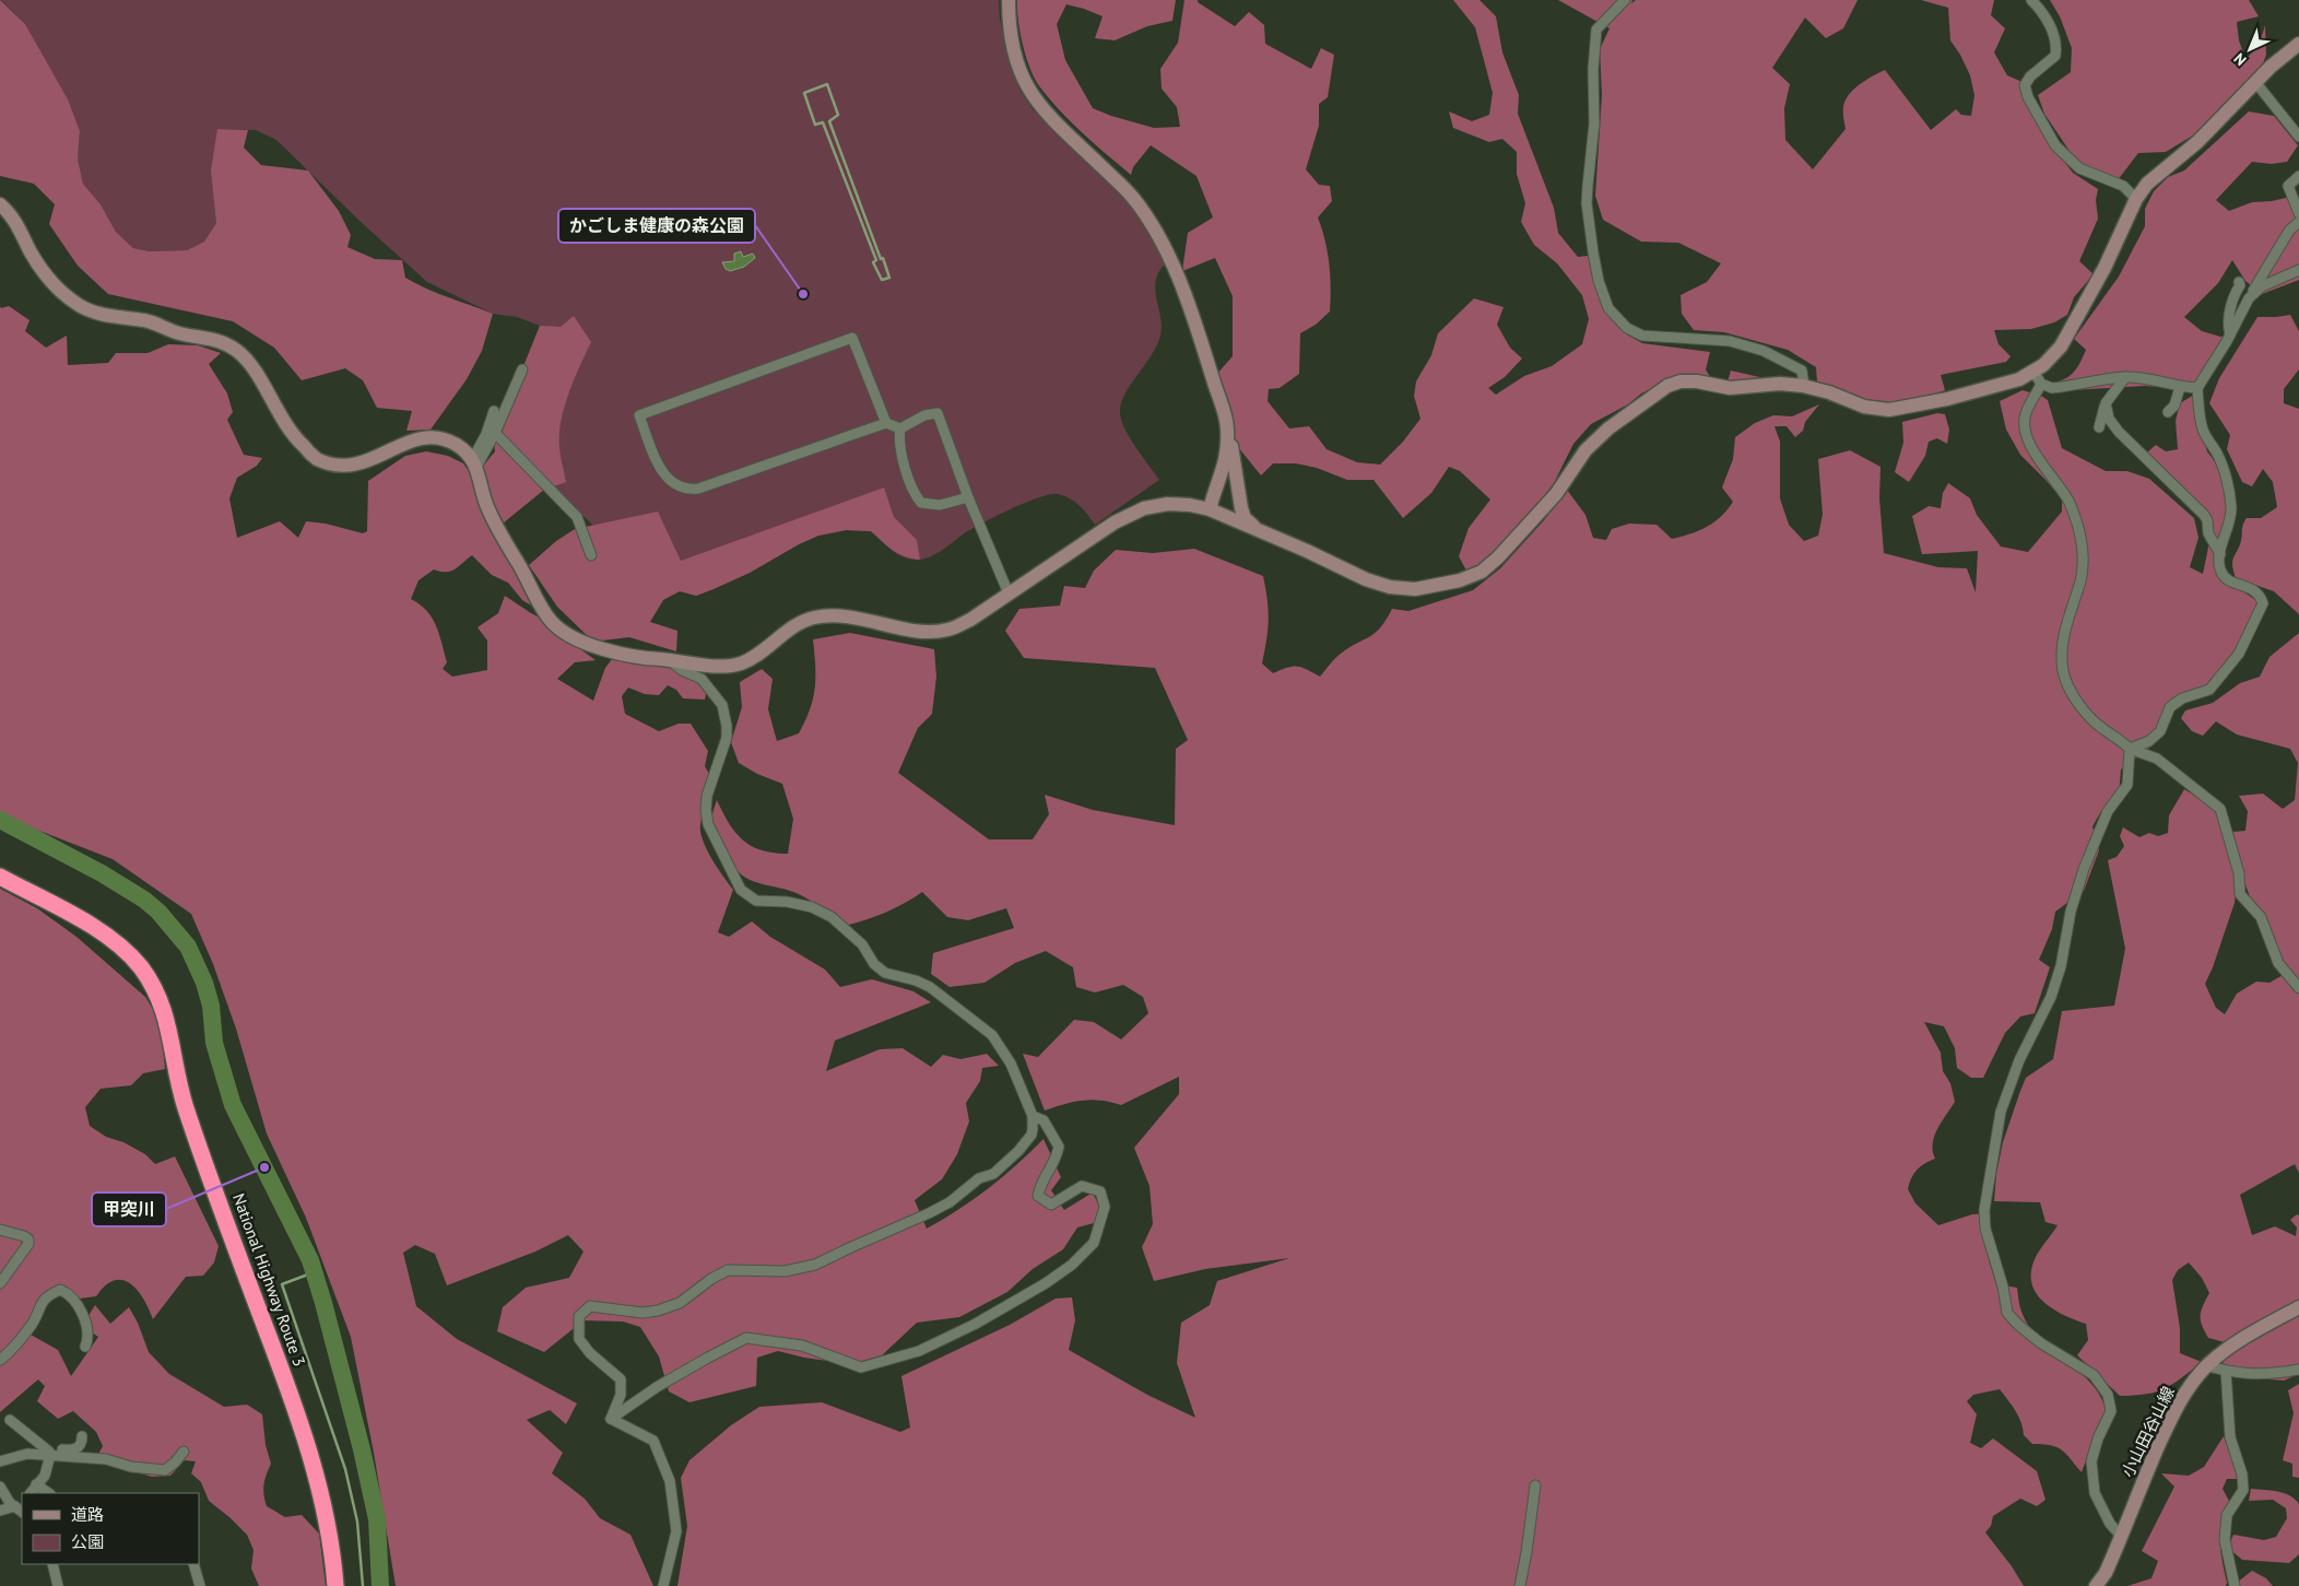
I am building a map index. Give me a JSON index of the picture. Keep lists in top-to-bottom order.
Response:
{
  "streets": {
    "highway": ["National Highway Route 3"],
    "street": ["小山田谷山線"]
  },
  "places": ["かごしま健康の森公園", "甲突川"],
  "legend": ["道路", "公園"],
  "north": "bottom left"
}
